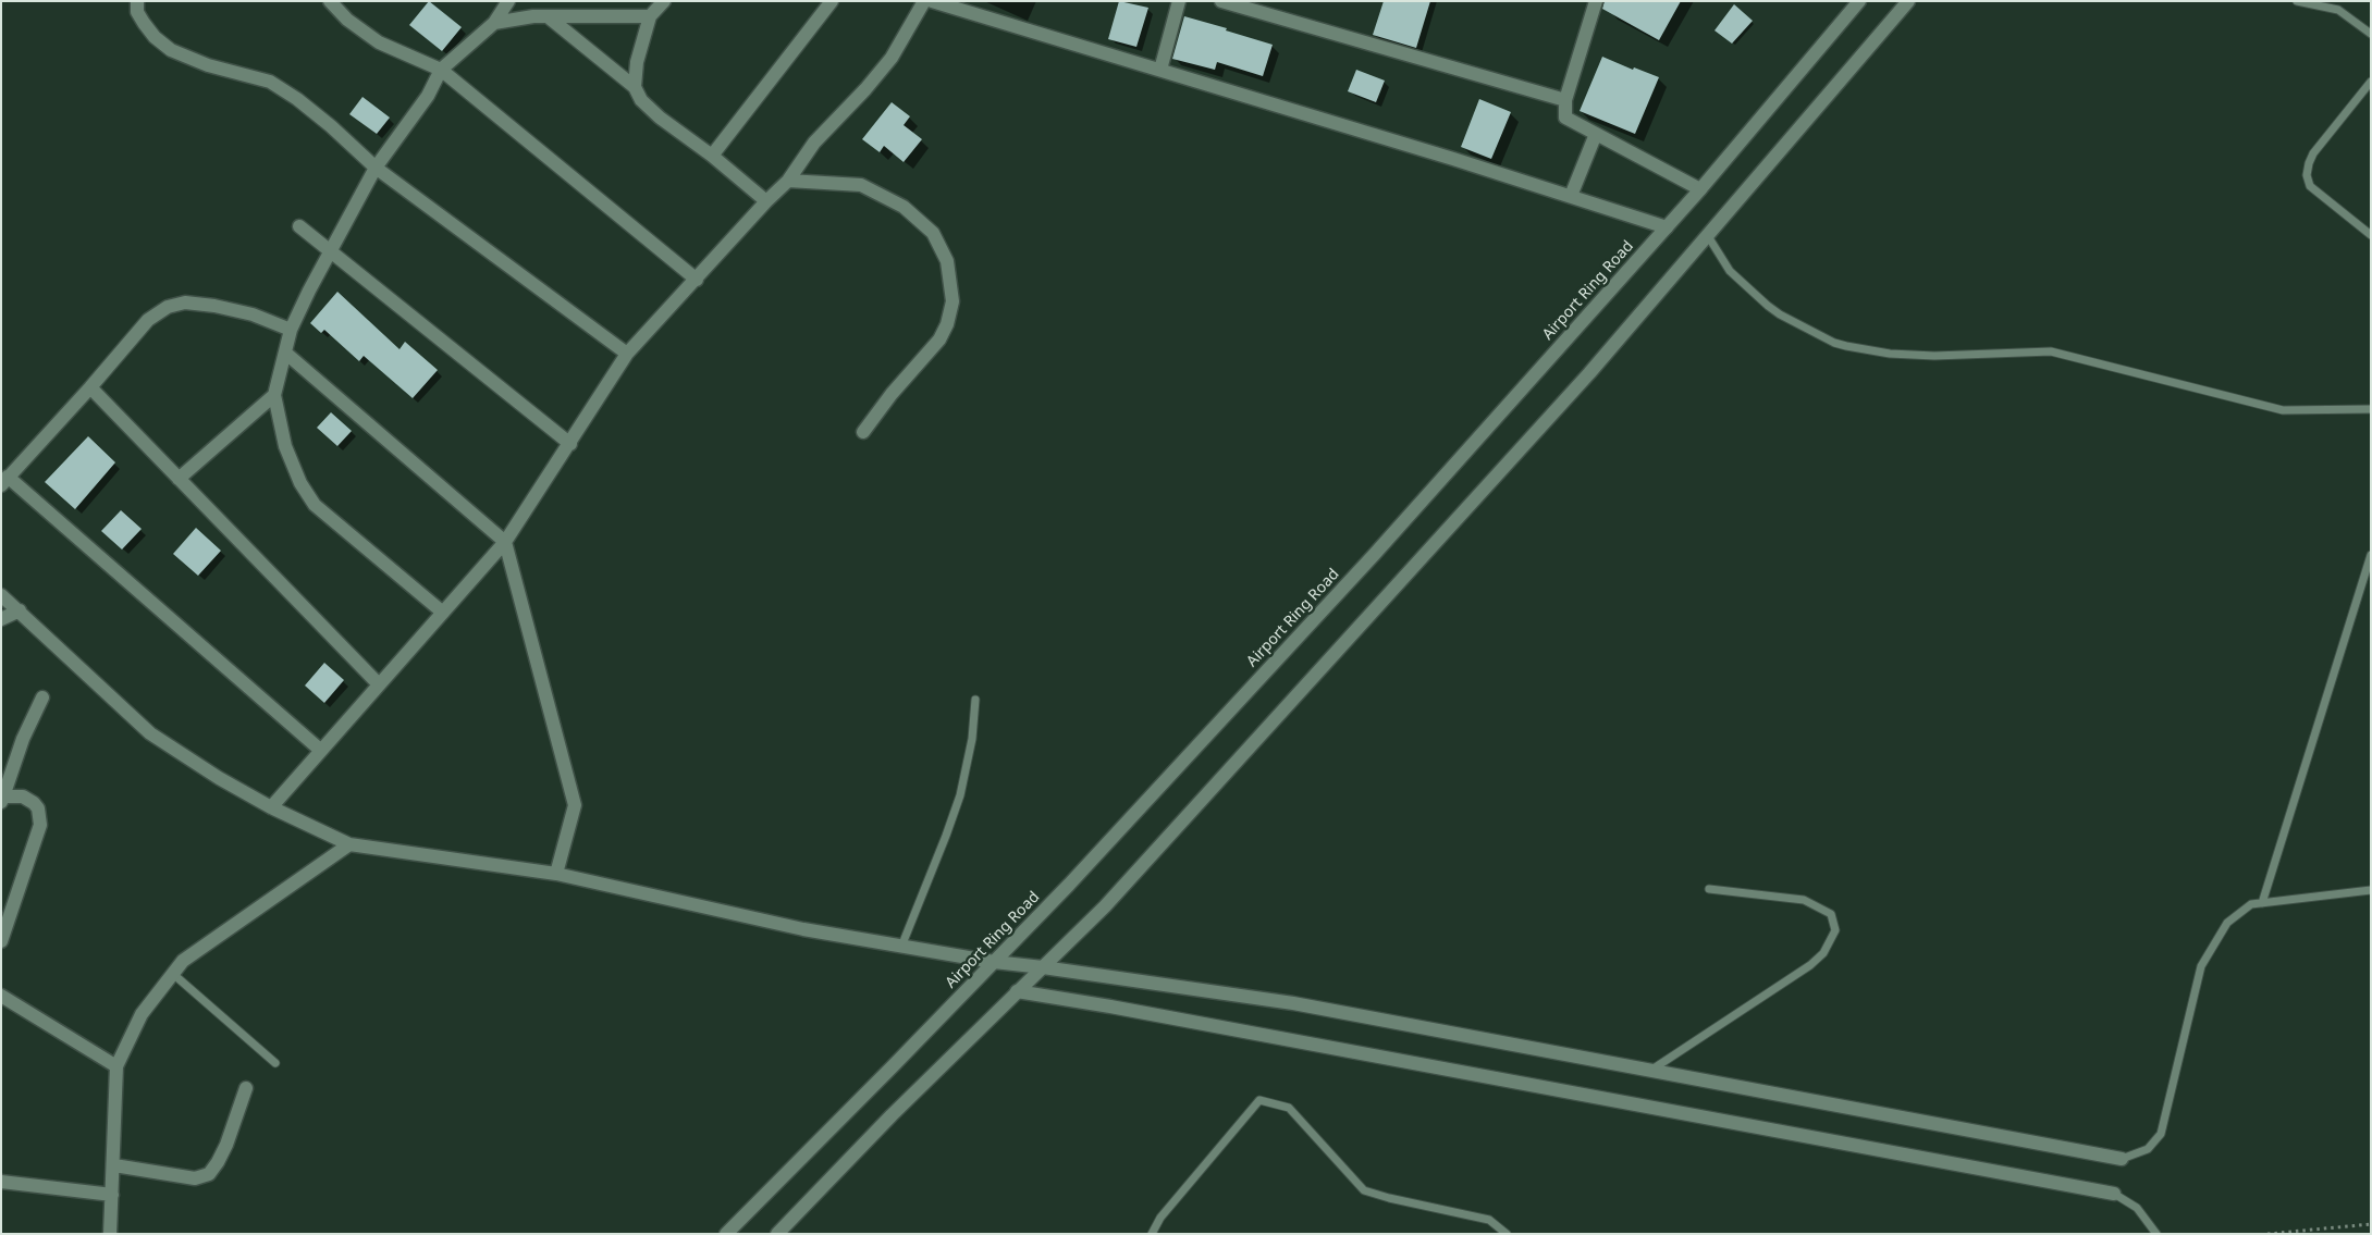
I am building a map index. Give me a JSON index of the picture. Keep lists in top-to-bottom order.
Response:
{
  "streets": {
    "street": ["Airport Ring Road"]
  }
}
